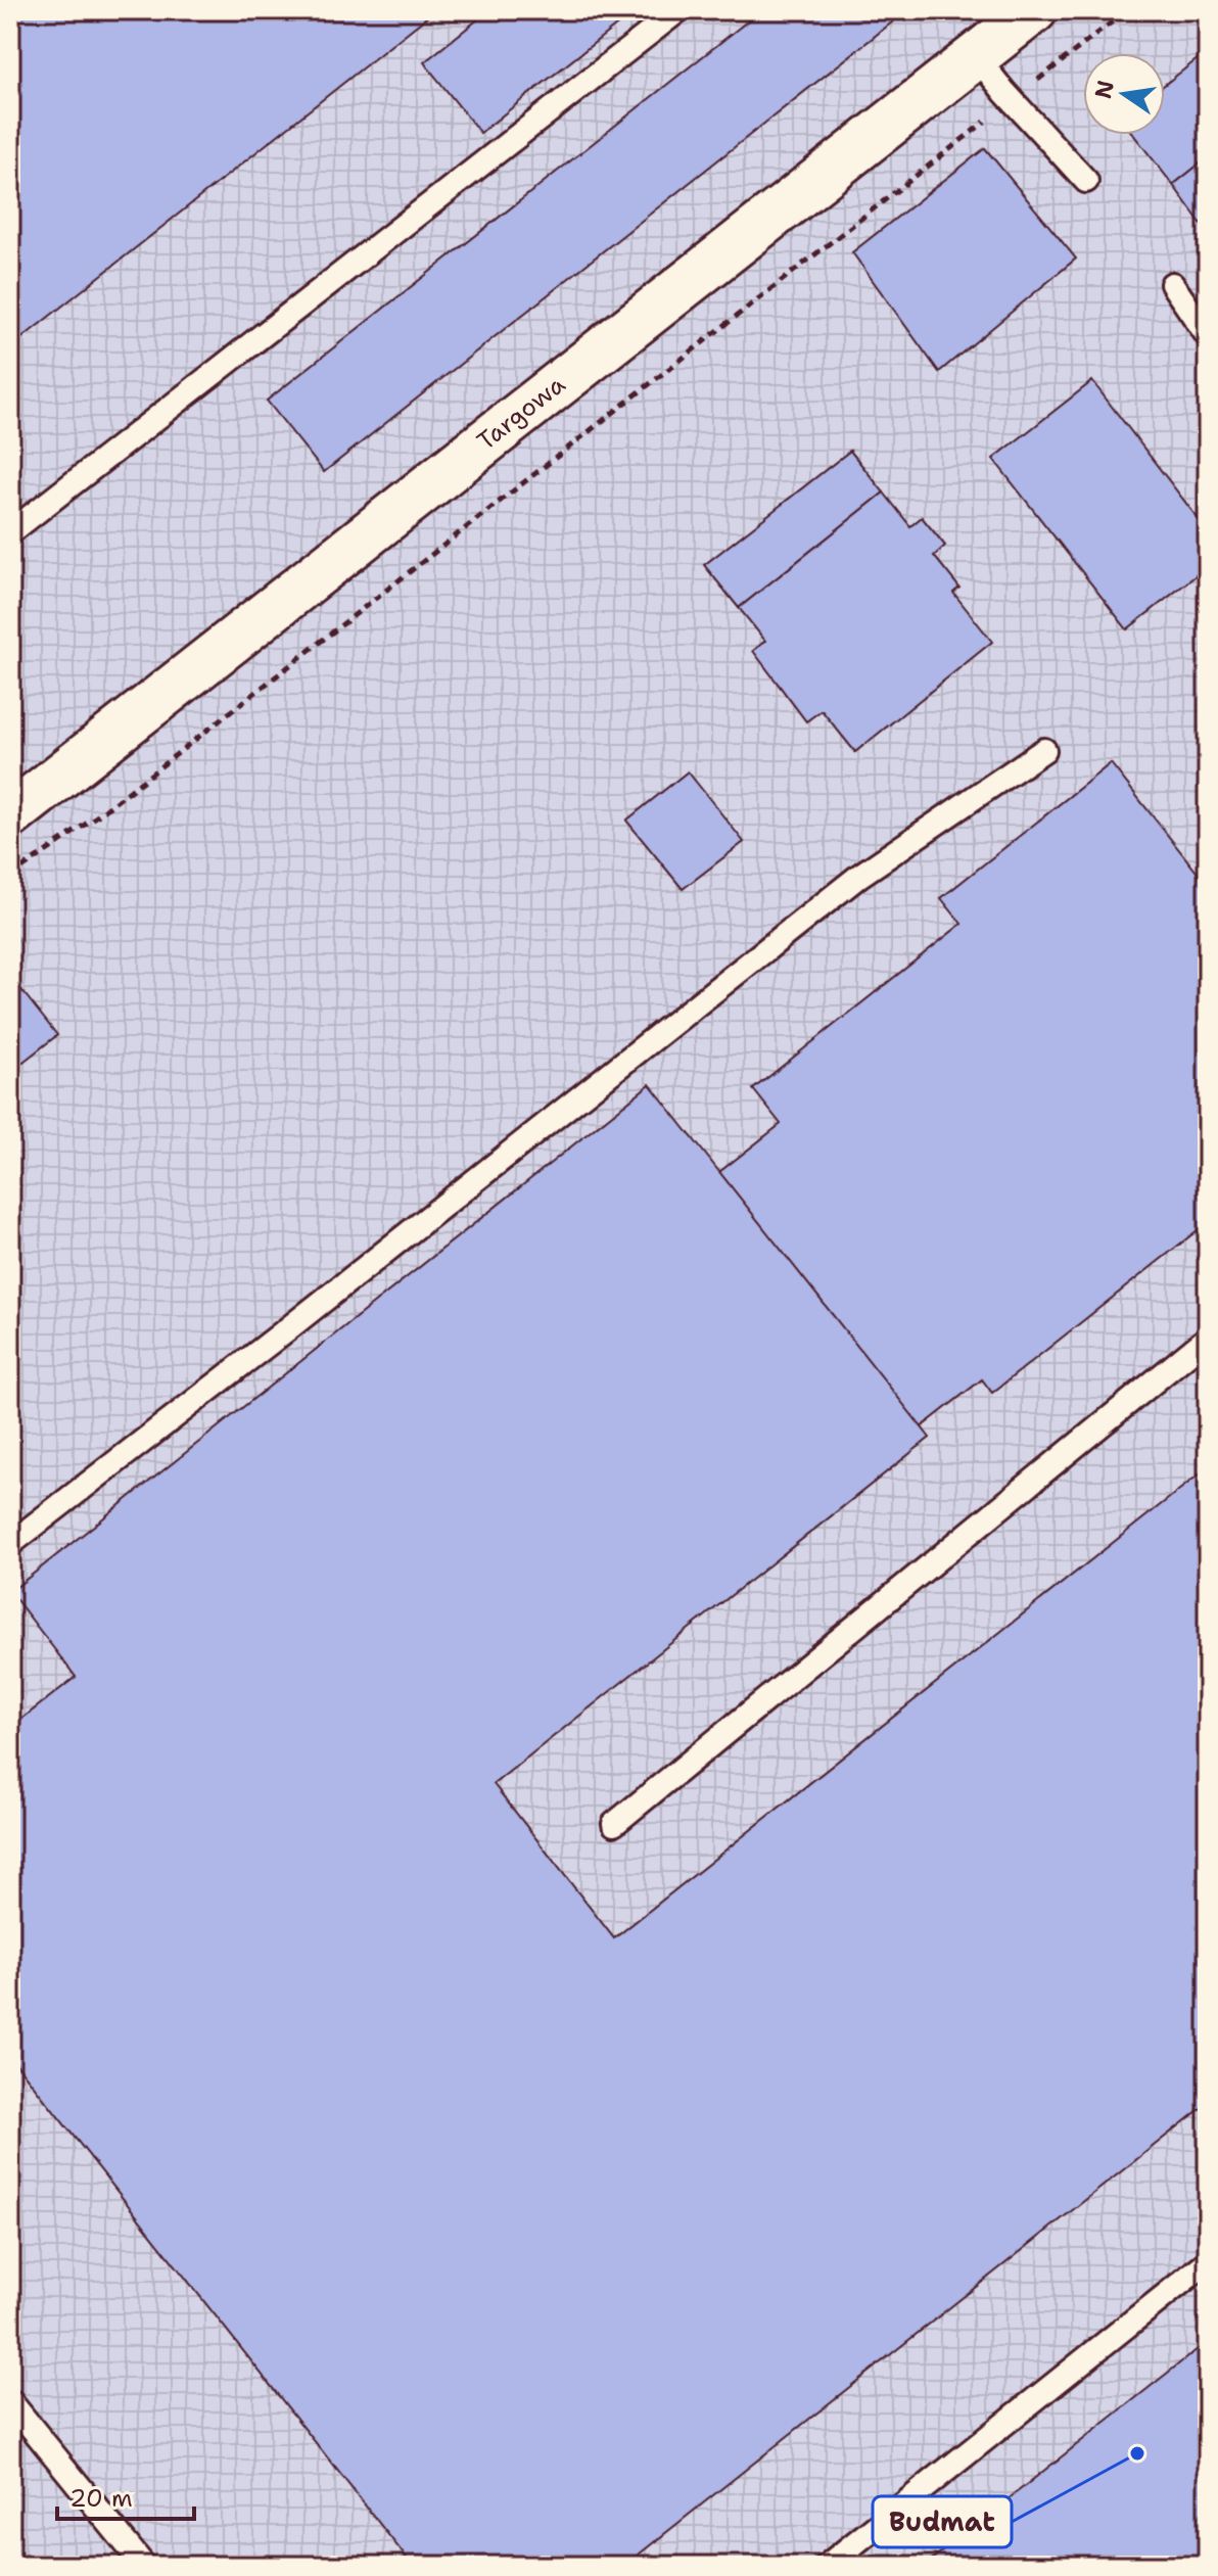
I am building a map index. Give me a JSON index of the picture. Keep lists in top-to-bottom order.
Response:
{
  "streets": {
    "street": ["Targowa"]
  },
  "places": ["Budmat"],
  "scale_bar": "20 m",
  "north": "left"
}
